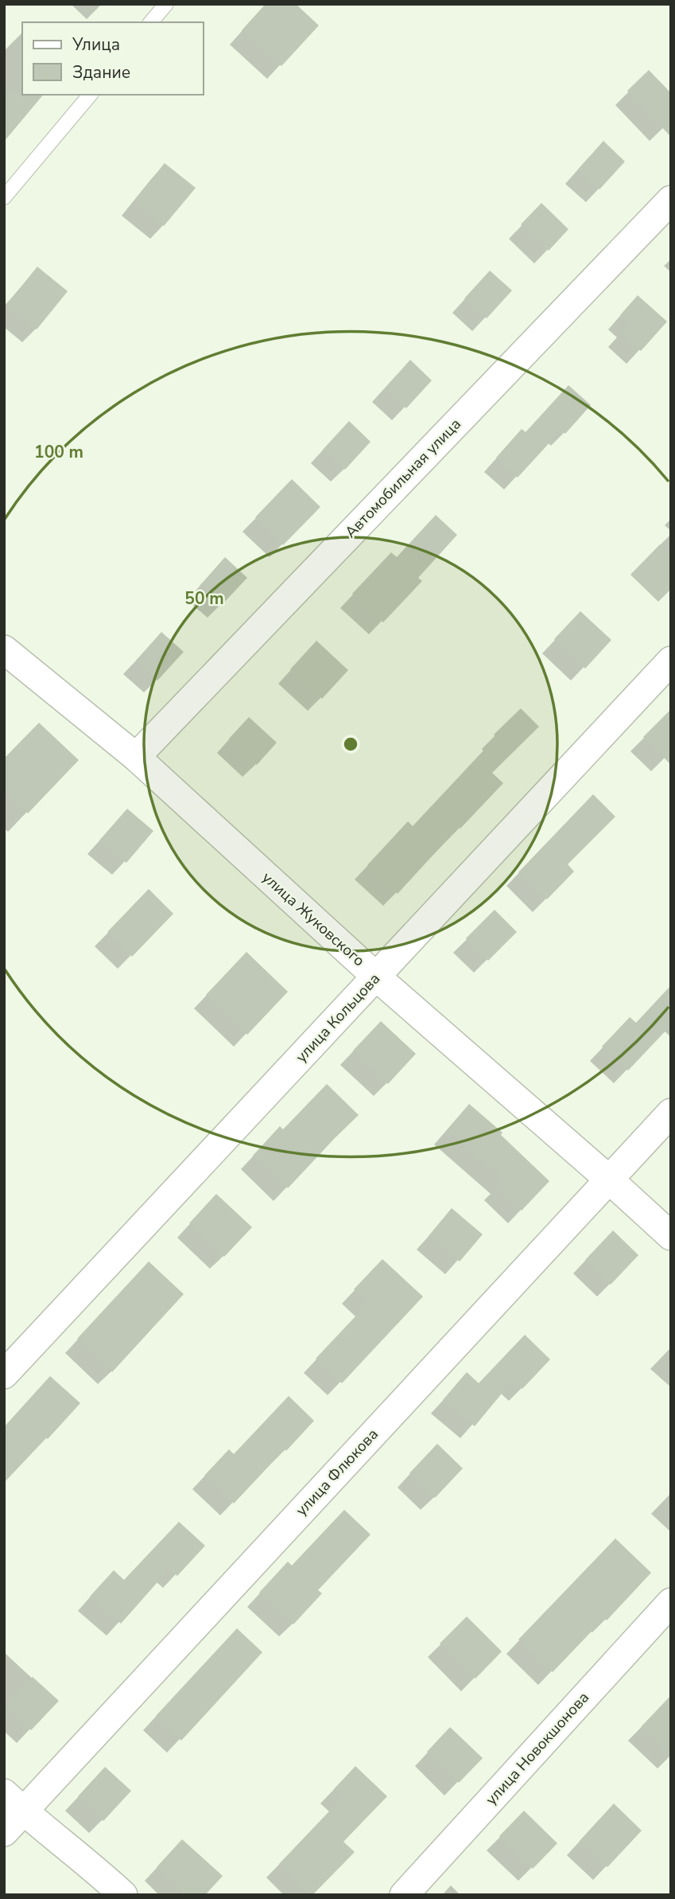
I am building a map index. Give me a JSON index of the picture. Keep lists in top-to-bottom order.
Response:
{
  "streets": {
    "street": [
      "Автомобильная улица",
      "улица Жуковского",
      "улица Кольцова",
      "улица Флюкова",
      "улица Новокшонова"
    ]
  },
  "crossings": [
    ["Автомобильная улица", "улица Жуковского"],
    ["улица Жуковского", "улица Кольцова"],
    ["улица Жуковского", "улица Флюкова"]
  ],
  "legend": ["Улица", "Здание"],
  "rings": ["100 m", "50 m"]
}
